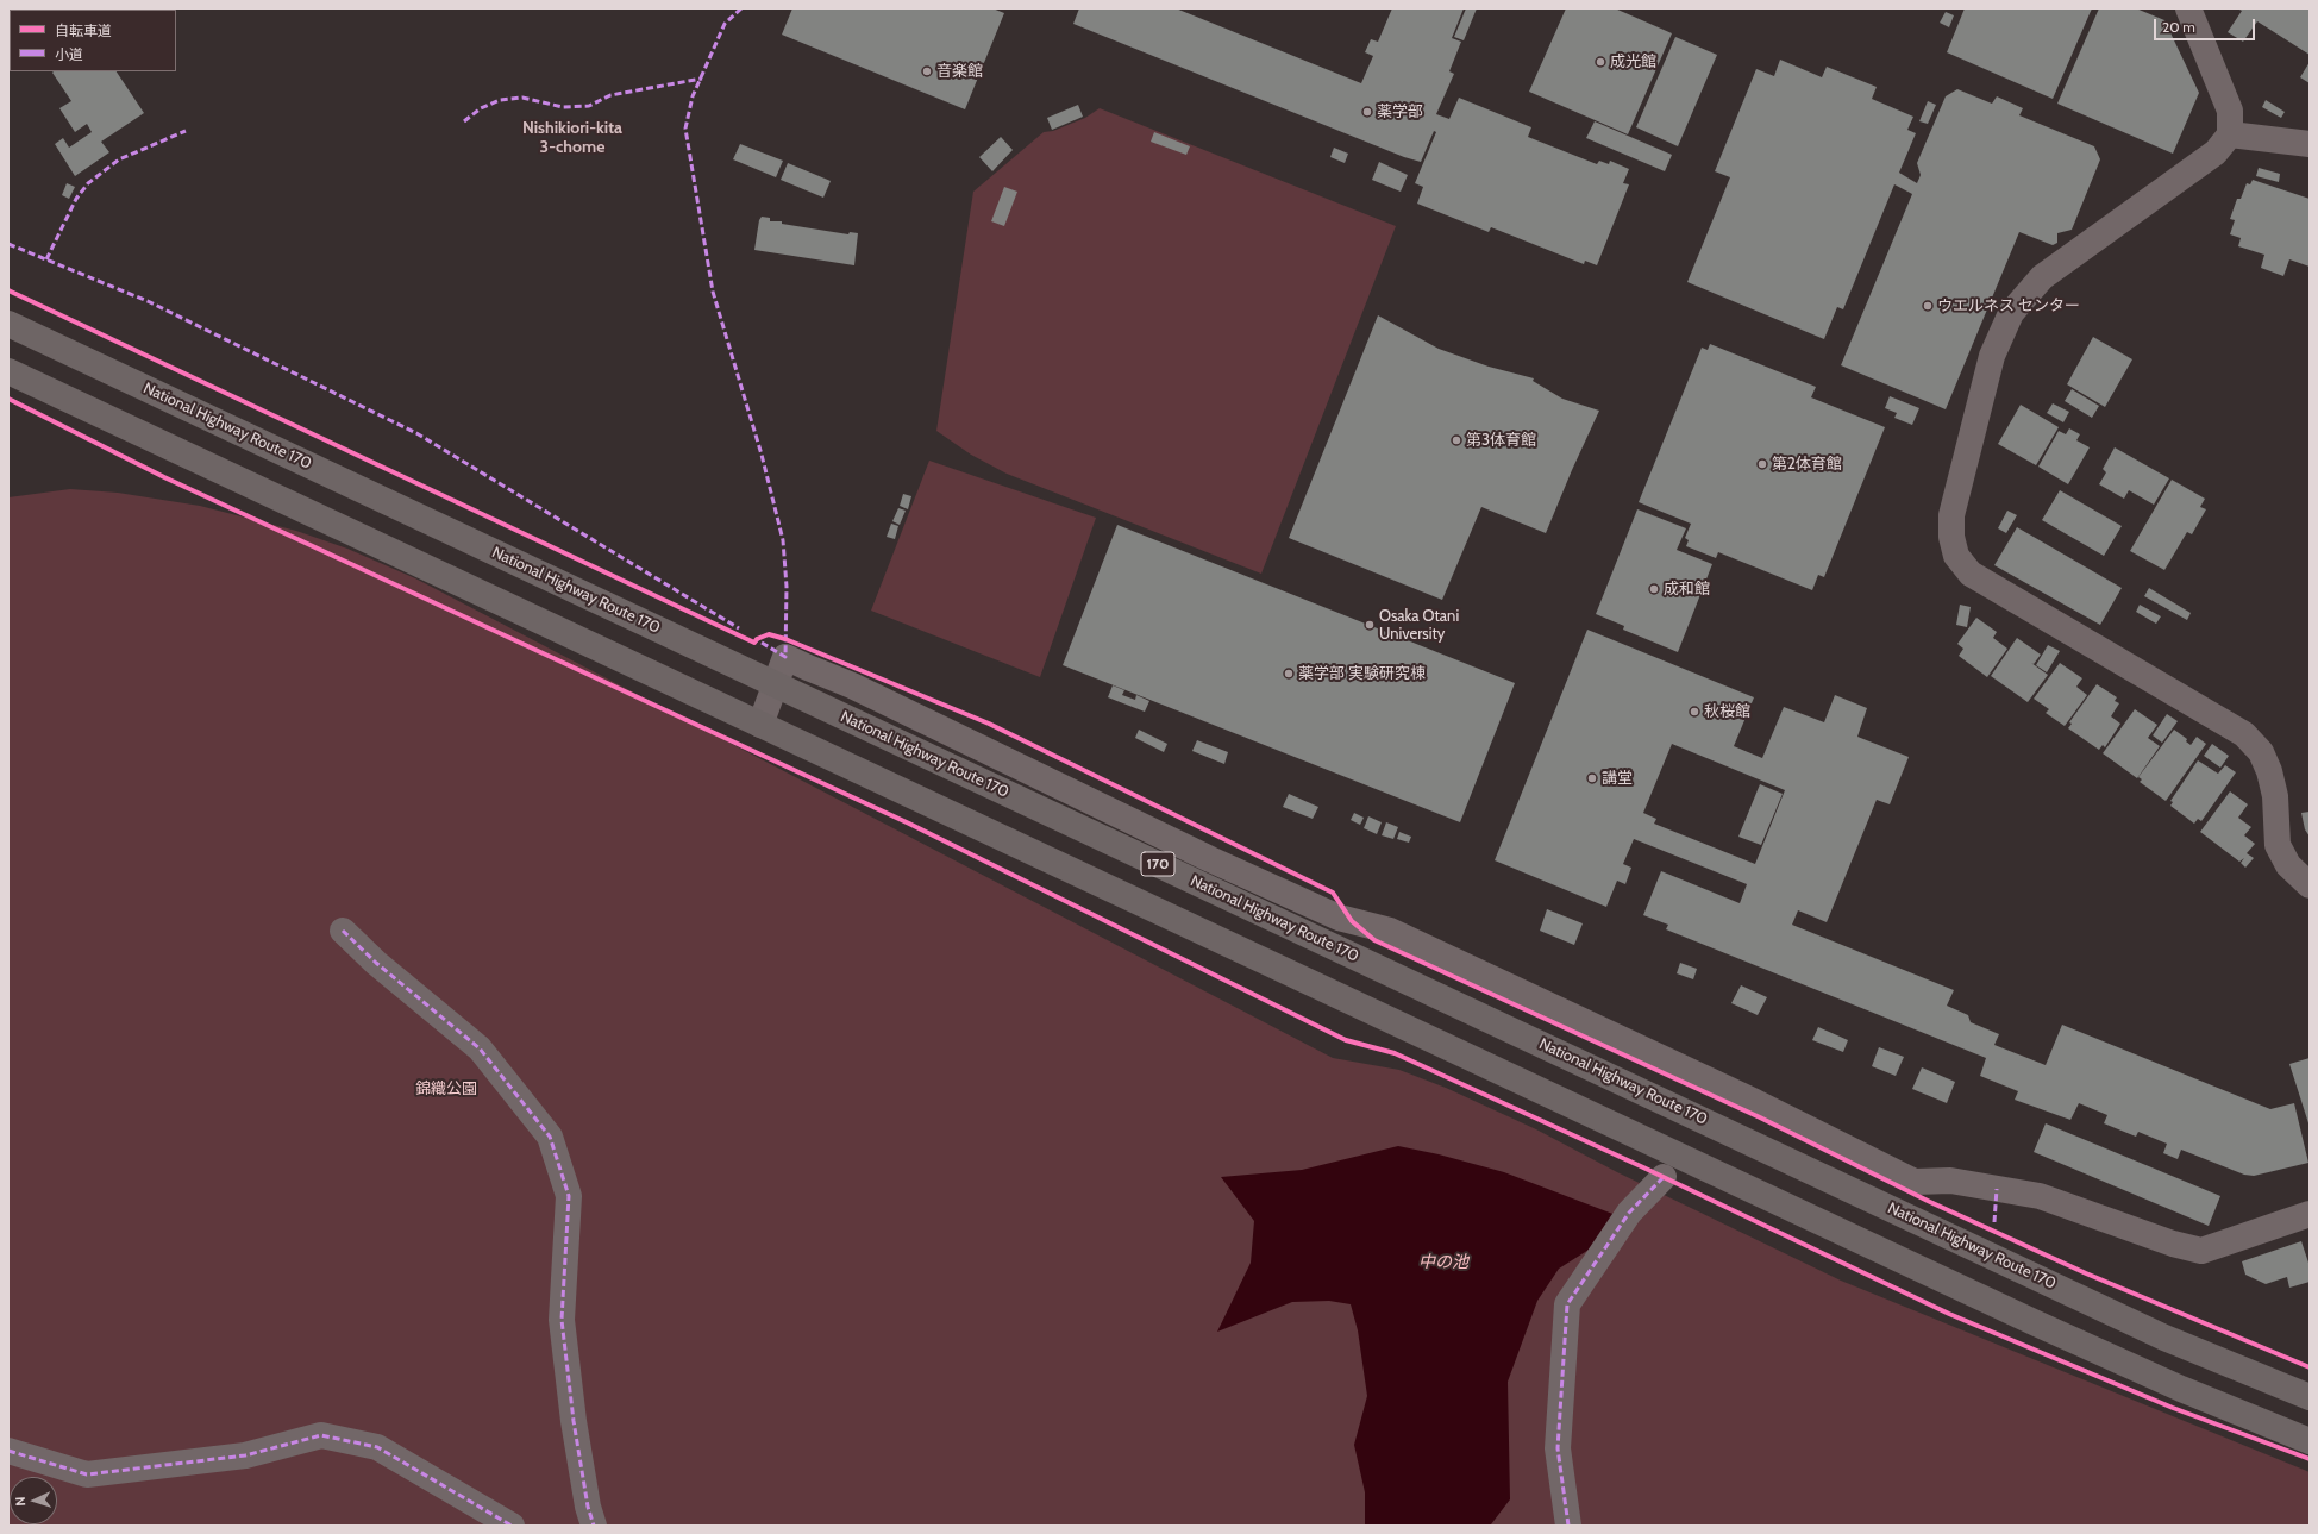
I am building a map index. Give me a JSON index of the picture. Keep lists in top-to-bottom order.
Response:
{
  "streets": {
    "highway": ["National Highway Route 170", "170"]
  },
  "districts": ["Nishikiori-kita 3-chome"],
  "water": ["中の池"],
  "parks": ["錦織公園"],
  "places": [
    "成光館",
    "音楽館",
    "薬学部",
    "ウエルネス センター",
    "第3体育館",
    "第2体育館",
    "成和館",
    "Osaka Otani University",
    "薬学部 実験研究棟",
    "秋桜館",
    "講堂"
  ],
  "legend": ["自転車道", "小道"],
  "scale_bar": "20 m",
  "north": "left"
}
